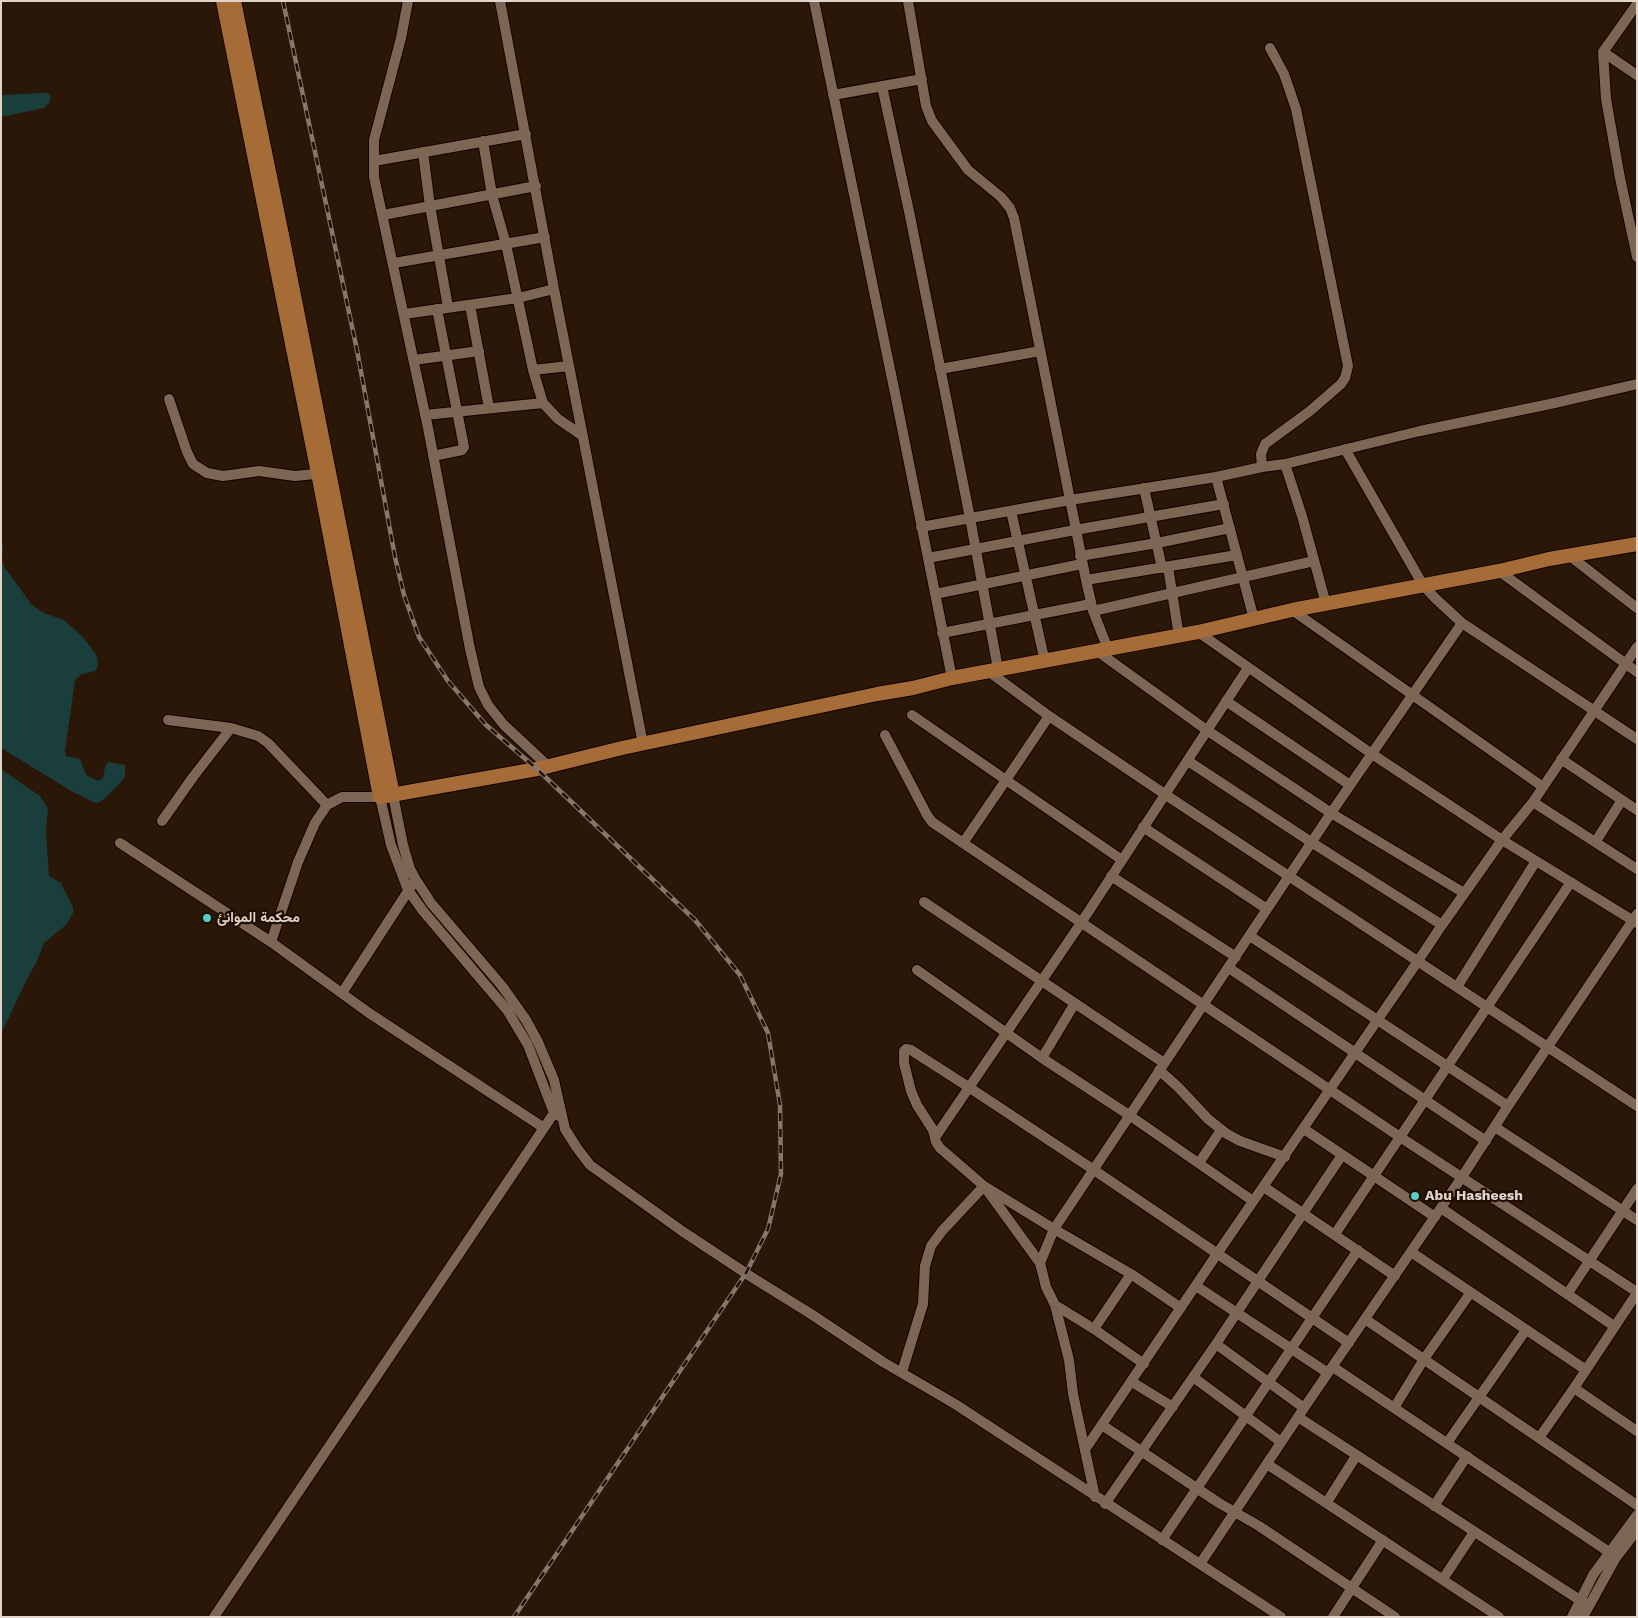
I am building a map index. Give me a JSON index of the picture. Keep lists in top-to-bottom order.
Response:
{
  "places": ["محكمة الموانئ", "Abu Hasheesh"]
}
